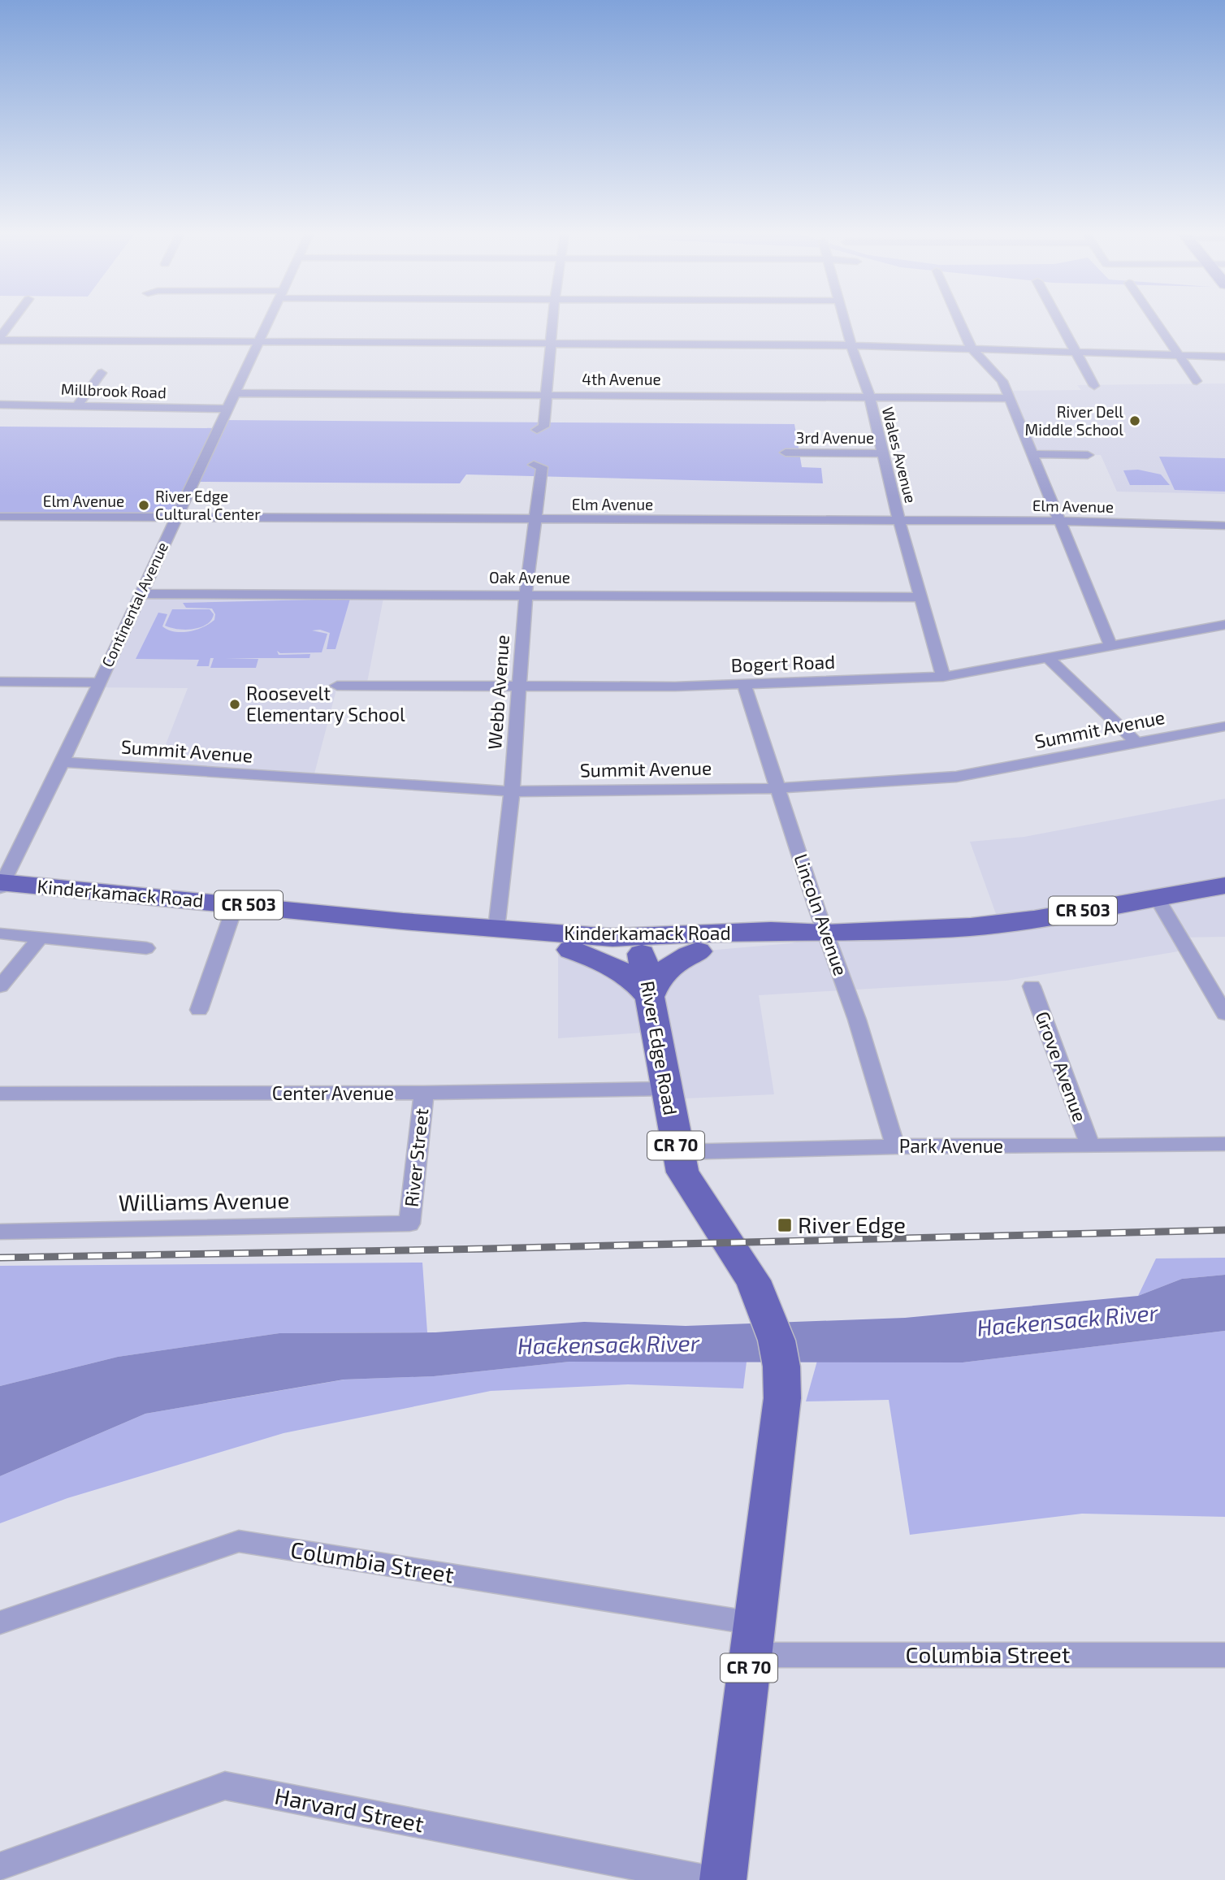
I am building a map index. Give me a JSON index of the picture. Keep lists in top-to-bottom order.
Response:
{
  "streets": {
    "main road": [
      "Kinderkamack Road",
      "CR 503",
      "River Edge Road",
      "CR 70"
    ],
    "street": [
      "4th Avenue",
      "Millbrook Road",
      "3rd Avenue",
      "Wales Avenue",
      "Elm Avenue",
      "Oak Avenue",
      "Continental Avenue",
      "Bogert Road",
      "Webb Avenue",
      "Summit Avenue",
      "Lincoln Avenue",
      "Grove Avenue",
      "Center Avenue",
      "Park Avenue",
      "River Street",
      "Williams Avenue",
      "Columbia Street",
      "Harvard Street"
    ]
  },
  "crossings": [
    ["4th Avenue", "Wales Avenue"],
    ["4th Avenue", "Continental Avenue"],
    ["Millbrook Road", "Continental Avenue"],
    ["3rd Avenue", "Wales Avenue"],
    ["Wales Avenue", "Elm Avenue"],
    ["Wales Avenue", "Oak Avenue"],
    ["Wales Avenue", "Bogert Road"],
    ["Elm Avenue", "Continental Avenue"],
    ["Elm Avenue", "Webb Avenue"],
    ["Oak Avenue", "Continental Avenue"],
    ["Oak Avenue", "Webb Avenue"],
    ["Continental Avenue", "Summit Avenue"],
    ["Continental Avenue", "Kinderkamack Road"],
    ["Bogert Road", "Webb Avenue"],
    ["Bogert Road", "Lincoln Avenue"],
    ["Webb Avenue", "Summit Avenue"],
    ["Webb Avenue", "Kinderkamack Road"],
    ["Summit Avenue", "Lincoln Avenue"],
    ["Kinderkamack Road", "Lincoln Avenue"],
    ["Lincoln Avenue", "Park Avenue"],
    ["River Edge Road", "Center Avenue"],
    ["River Edge Road", "CR 70"],
    ["River Edge Road", "Park Avenue"],
    ["River Edge Road", "Columbia Street"],
    ["Grove Avenue", "Park Avenue"],
    ["Center Avenue", "River Street"],
    ["CR 70", "Columbia Street"],
    ["River Street", "Williams Avenue"]
  ],
  "water": ["Hackensack River"],
  "places": {
    "other": ["River Dell Middle School", "River Edge Cultural Center", "Roosevelt Elementary School"],
    "transit": ["River Edge"]
  }
}
